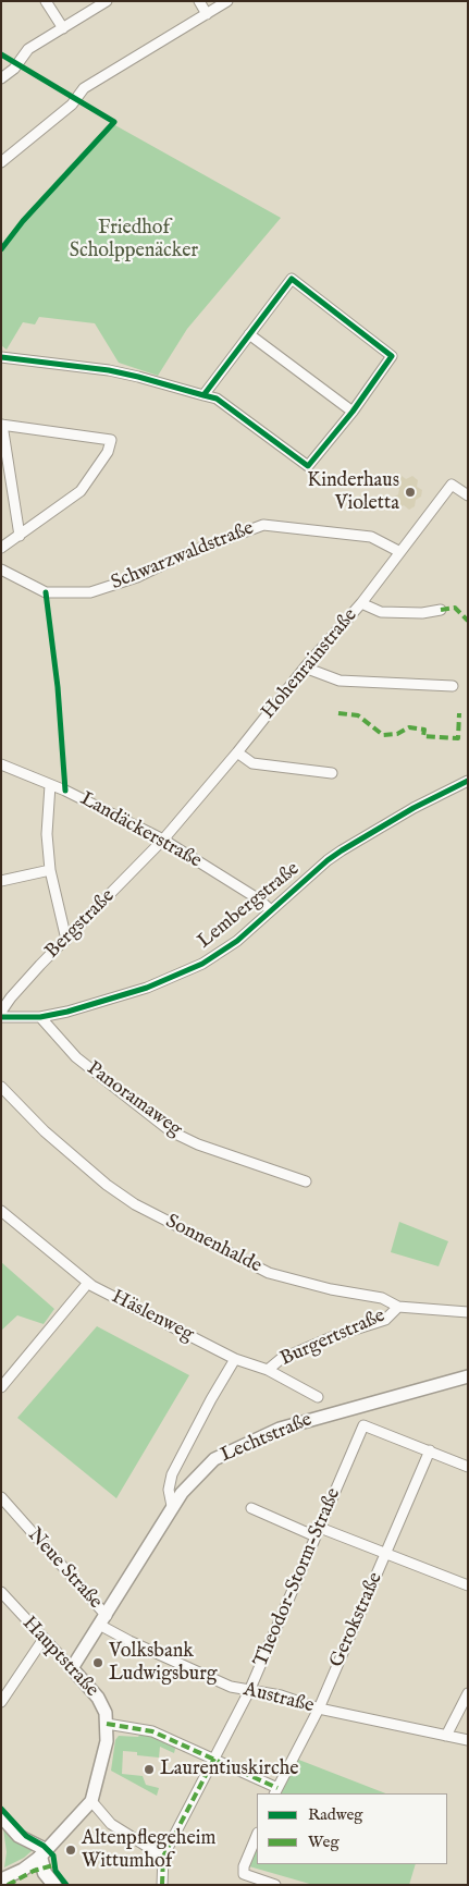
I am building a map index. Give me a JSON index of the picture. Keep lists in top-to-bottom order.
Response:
{
  "streets": {
    "street": [
      "Schwarzwaldstraße",
      "Hohenrainstraße",
      "Landäckerstraße",
      "Lembergstraße",
      "Bergstraße",
      "Panoramaweg",
      "Sonnenhalde",
      "Häslenweg",
      "Burgertstraße",
      "Lechtstraße",
      "Neue Straße",
      "Theodor-Storm-Straße",
      "Gerokstraße",
      "Hauptstraße",
      "Austraße"
    ]
  },
  "crossings": [
    ["Schwarzwaldstraße", "Hohenrainstraße"],
    ["Hohenrainstraße", "Landäckerstraße"],
    ["Hohenrainstraße", "Bergstraße"],
    ["Landäckerstraße", "Lembergstraße"],
    ["Landäckerstraße", "Bergstraße"],
    ["Lembergstraße", "Panoramaweg"],
    ["Sonnenhalde", "Burgertstraße"],
    ["Häslenweg", "Burgertstraße"],
    ["Lechtstraße", "Neue Straße"],
    ["Lechtstraße", "Hauptstraße"],
    ["Lechtstraße", "Austraße"],
    ["Neue Straße", "Austraße"],
    ["Theodor-Storm-Straße", "Gerokstraße"],
    ["Theodor-Storm-Straße", "Austraße"],
    ["Gerokstraße", "Austraße"]
  ],
  "parks": ["Friedhof Scholppenäcker"],
  "places": [
    "Kinderhaus Violetta",
    "Volksbank Ludwigsburg",
    "Laurentiuskirche",
    "Altenpflegeheim Wittumhof"
  ],
  "legend": ["Radweg", "Weg"]
}
